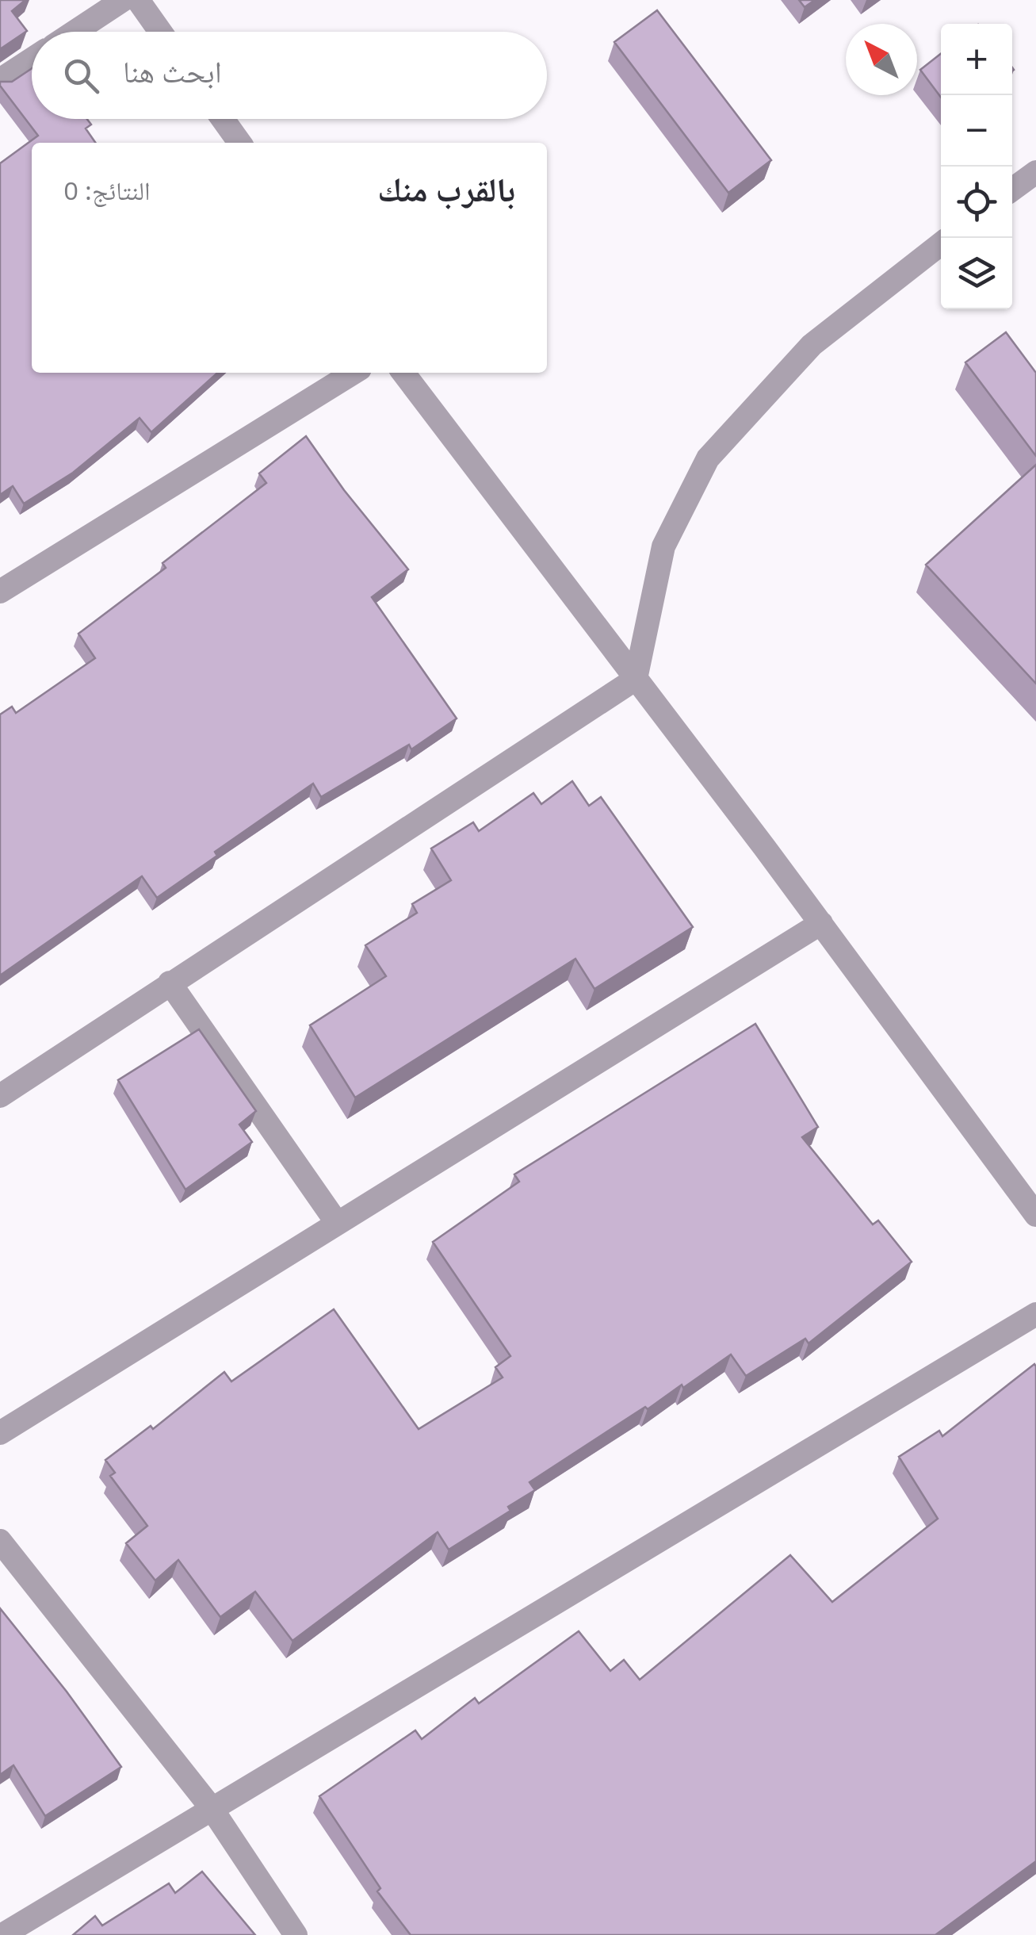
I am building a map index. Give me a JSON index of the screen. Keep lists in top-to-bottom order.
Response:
{
  "north": "top left",
  "page": {
    "map_buttons": ["+", "−"],
    "search": "ابحث هنا",
    "heading": ["بالقرب منك", "النتائج: 0"]
  }
}
